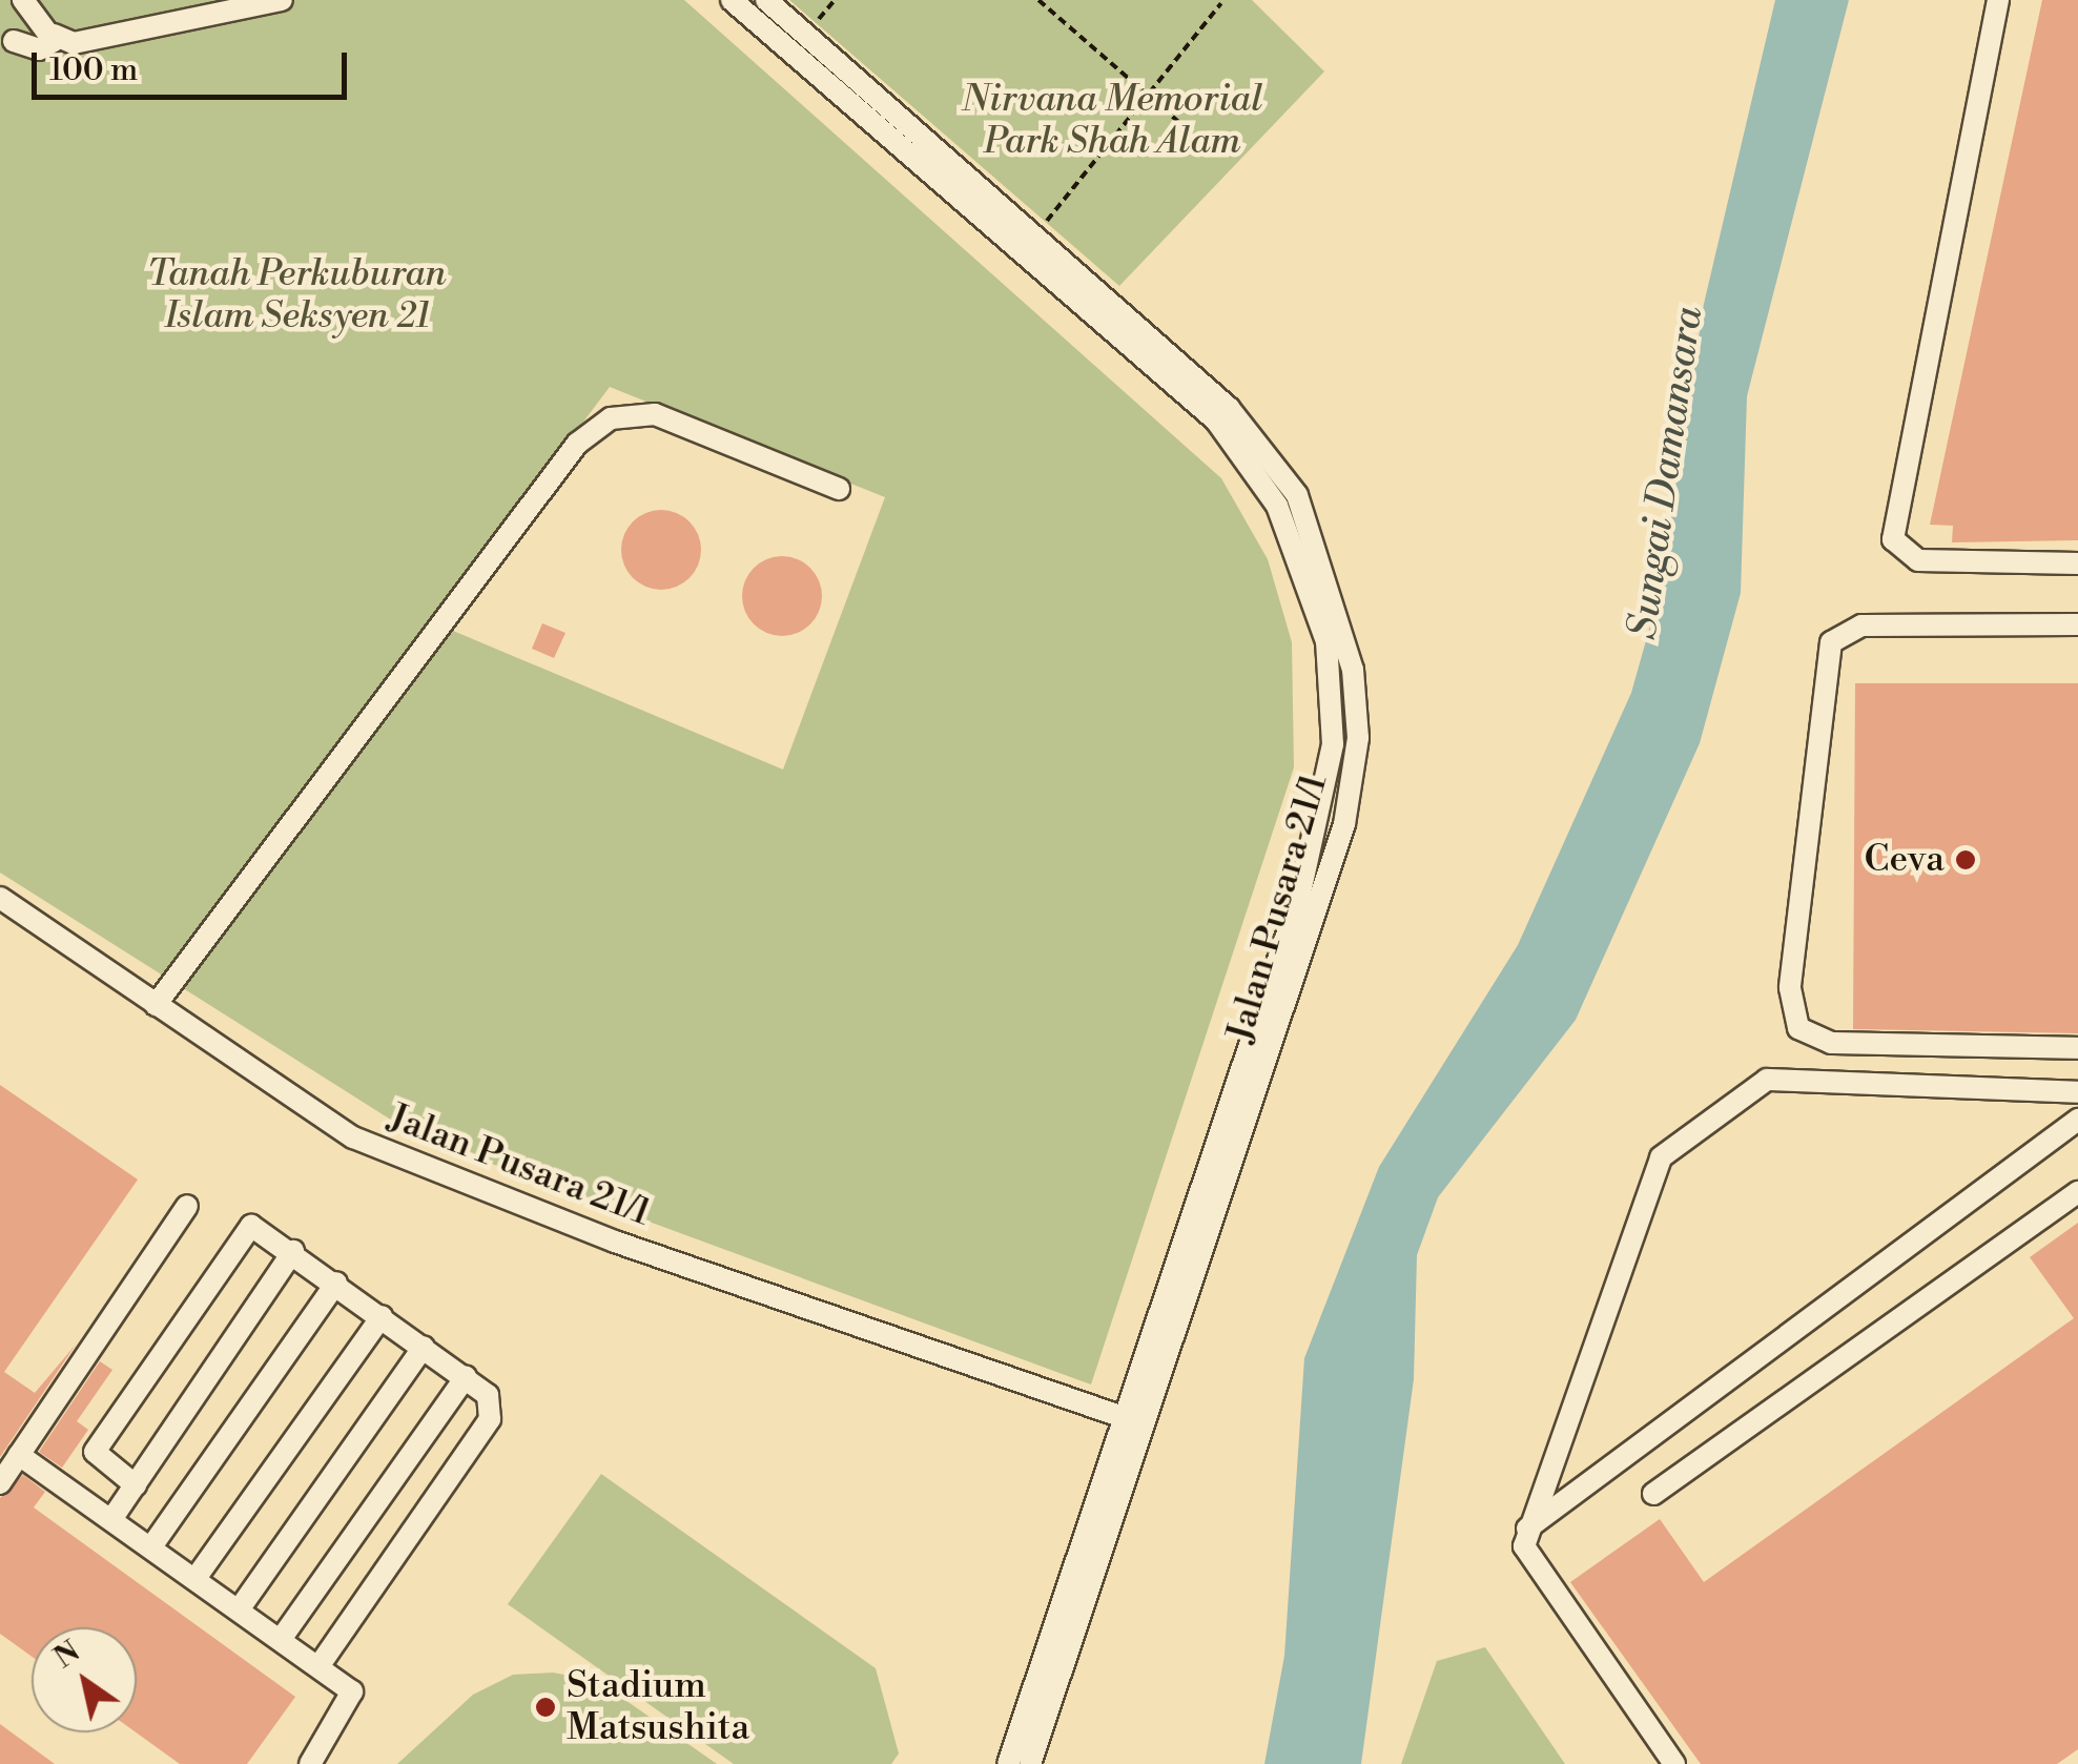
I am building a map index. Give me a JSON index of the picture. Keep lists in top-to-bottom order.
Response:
{
  "streets": {
    "street": ["Jalan Pusara 21/1"]
  },
  "water": ["Sungai Damansara"],
  "parks": ["Nirvana Memorial Park Shah Alam", "Tanah Perkuburan Islam Seksyen 21"],
  "places": ["Ceva", "Stadium Matsushita"],
  "scale_bar": "100 m",
  "north": "top left"
}
